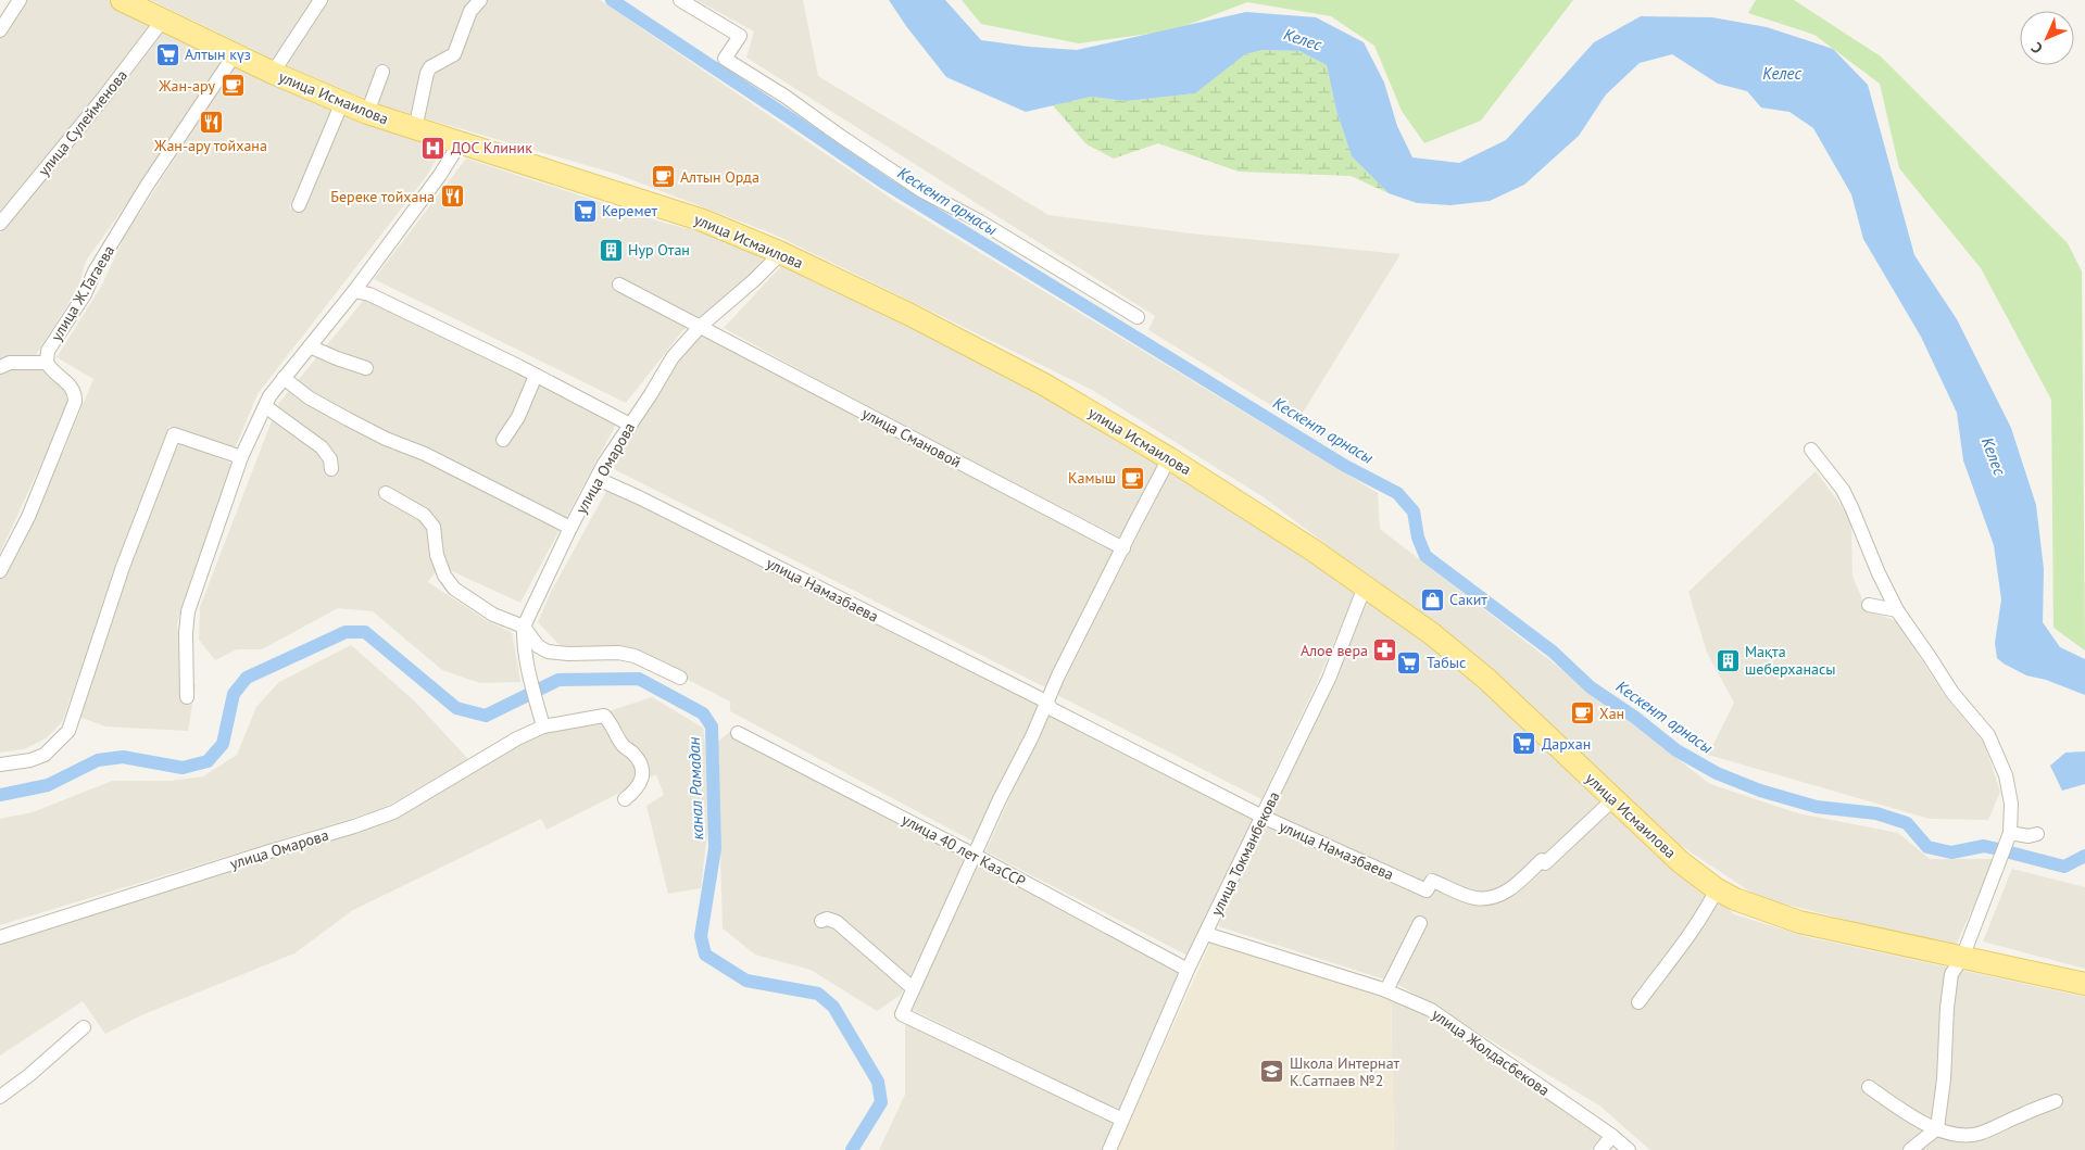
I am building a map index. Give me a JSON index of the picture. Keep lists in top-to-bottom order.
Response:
{
  "streets": {
    "main road": ["улица Исмаилова"],
    "street": [
      "улица Сулейменова",
      "улица Ж.Тагаева",
      "улица Смановой",
      "улица Омарова",
      "улица Намазбаева",
      "улица 40 лет КазССР",
      "улица Токманбекова",
      "улица Жолдасбекова"
    ]
  },
  "crossings": [
    ["улица Исмаилова", "улица Сулейменова"],
    ["улица Исмаилова", "улица Ж.Тагаева"],
    ["улица Исмаилова", "улица Омарова"],
    ["улица Исмаилова", "улица Намазбаева"],
    ["улица Исмаилова", "улица Токманбекова"],
    ["улица Смановой", "улица Омарова"],
    ["улица Омарова", "улица Намазбаева"],
    ["улица Намазбаева", "улица Токманбекова"],
    ["улица 40 лет КазССР", "улица Токманбекова"],
    ["улица Токманбекова", "улица Жолдасбекова"]
  ],
  "water": ["Келес", "Кескент арнасы", "канал Рамадан"],
  "places": {
    "supermarket": [
      "Алтын күз",
      "Керемет",
      "Табыс",
      "Дархан"
    ],
    "cafe": [
      "Жан-ару",
      "Алтын Орда",
      "Камыш",
      "Хан"
    ],
    "restaurant": ["Жан-ару тойхана", "Береке тойхана"],
    "hospital": ["ДОС Клиник"],
    "building": ["Нур Отан", "Мақта шеберханасы"],
    "shop": ["Сакит"],
    "pharmacy": ["Алое вера"],
    "school or university": ["Школа Интернат К.Сатпаев №2"]
  },
  "north": "bottom left"
}
